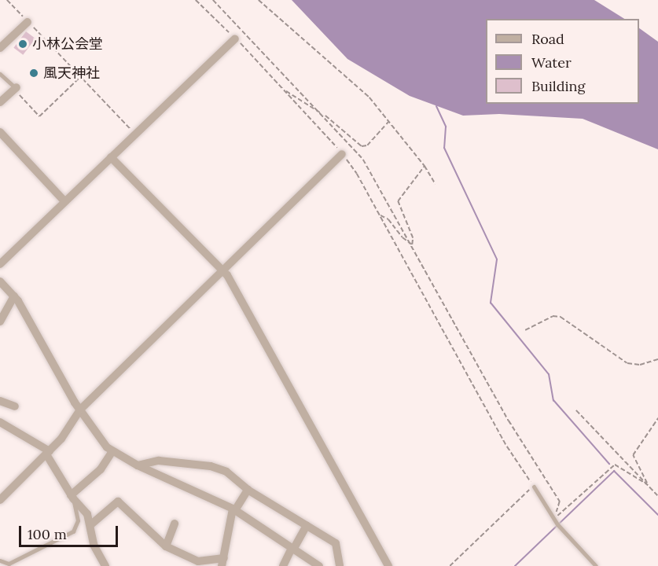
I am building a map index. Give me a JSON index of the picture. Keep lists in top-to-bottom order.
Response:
{
  "places": ["小林公会堂", "風天神社"],
  "legend": ["Road", "Water", "Building"],
  "scale_bar": "100 m"
}
